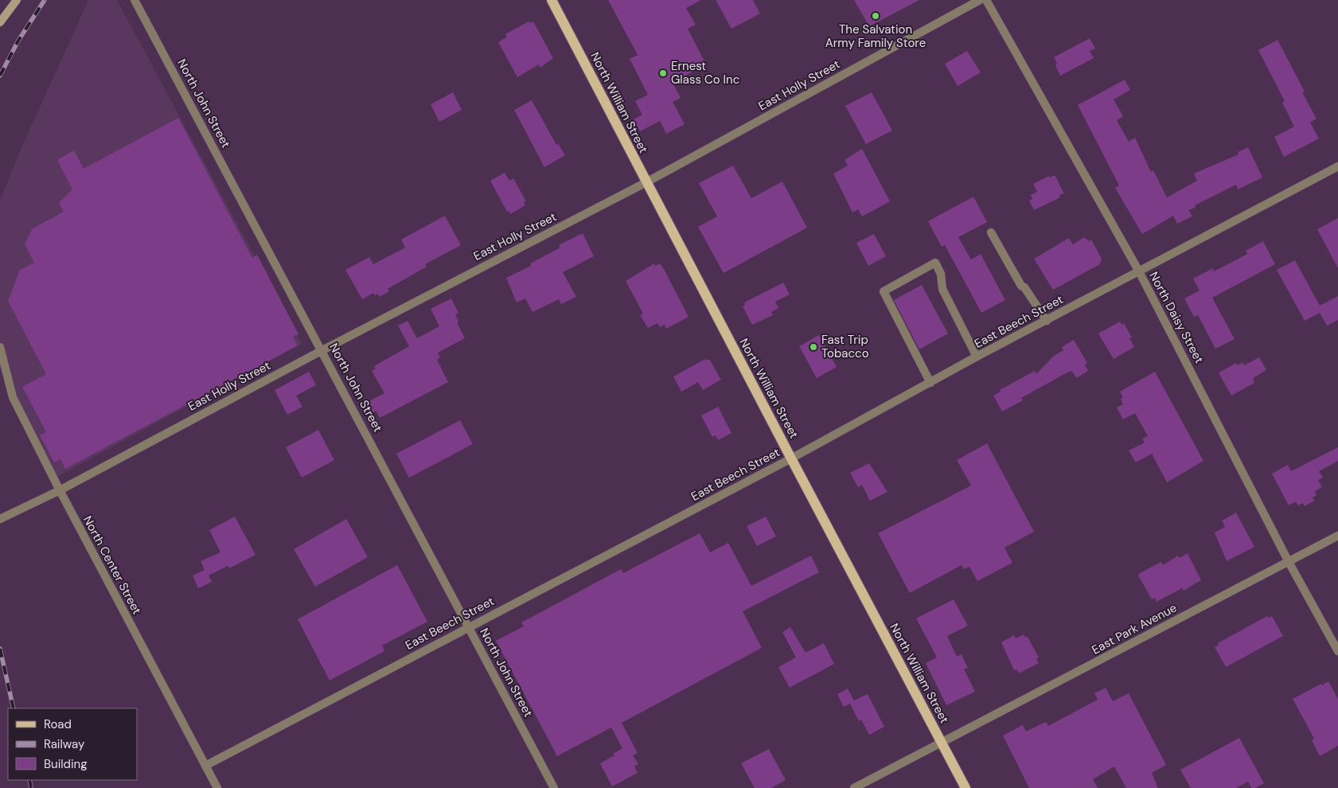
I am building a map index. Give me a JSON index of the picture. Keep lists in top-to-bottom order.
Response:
{
  "streets": {
    "main road": ["North William Street"],
    "street": [
      "East Holly Street",
      "North John Street",
      "North Daisy Street",
      "East Beech Street",
      "North Center Street",
      "East Park Avenue"
    ]
  },
  "crossings": [
    ["East Holly Street", "North William Street"],
    ["East Holly Street", "North John Street"],
    ["East Holly Street", "North Center Street"],
    ["North William Street", "East Beech Street"],
    ["North William Street", "East Park Avenue"],
    ["North John Street", "East Beech Street"],
    ["North Daisy Street", "East Beech Street"],
    ["North Daisy Street", "East Park Avenue"],
    ["East Beech Street", "North Center Street"]
  ],
  "places": ["The Salvation Army Family Store", "Ernest Glass Co Inc", "Fast Trip Tobacco"],
  "legend": ["Road", "Railway", "Building"]
}
